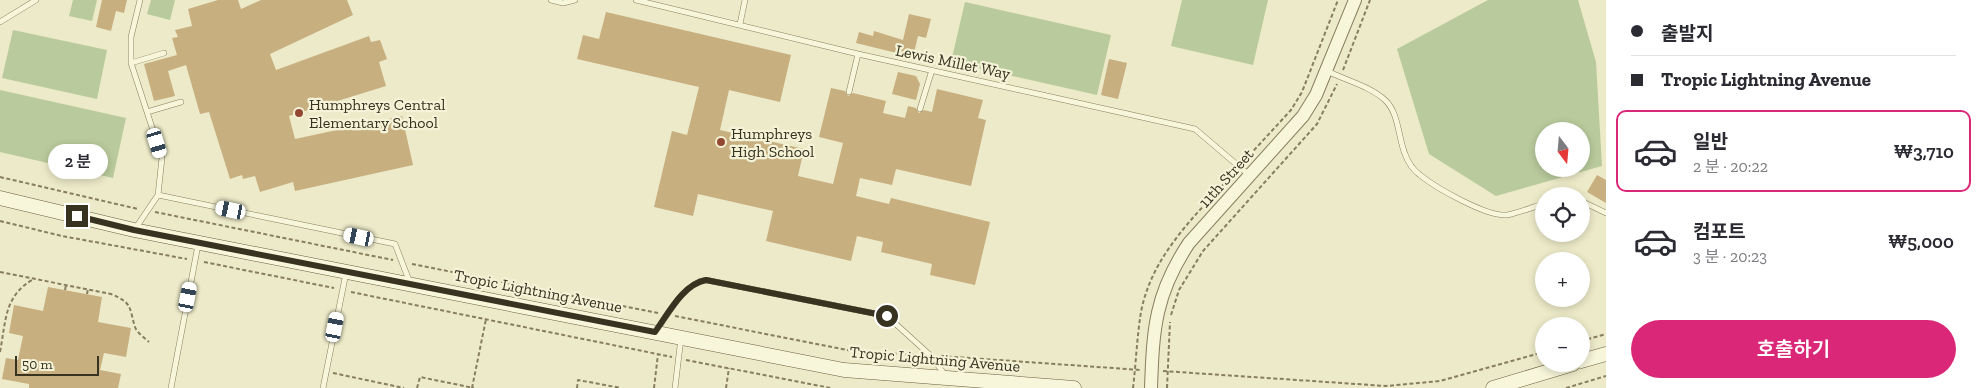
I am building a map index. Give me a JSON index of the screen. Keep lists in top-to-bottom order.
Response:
{
  "streets": {
    "main road": ["Tropic Lightning Avenue"],
    "street": ["11th Street"],
    "lane": ["Lewis Millet Way"]
  },
  "crossings": [
    ["Lewis Millet Way", "11th Street"]
  ],
  "places": ["Humphreys Central Elementary School", "Humphreys High School"],
  "scale_bar": "50 m",
  "north": "bottom",
  "page": {
    "banner": ["출발지", "Tropic Lightning Avenue"],
    "list": [
      {
        "name": "일반",
        "note": "2 분 · 20:22",
        "value": "₩3,710"
      },
      {
        "name": "컴포트",
        "note": "3 분 · 20:23",
        "value": "₩5,000"
      }
    ],
    "map_buttons": ["+", "−"],
    "bubble": "2 분",
    "buttons": "호출하기",
    "scale": "50 m"
  }
}
